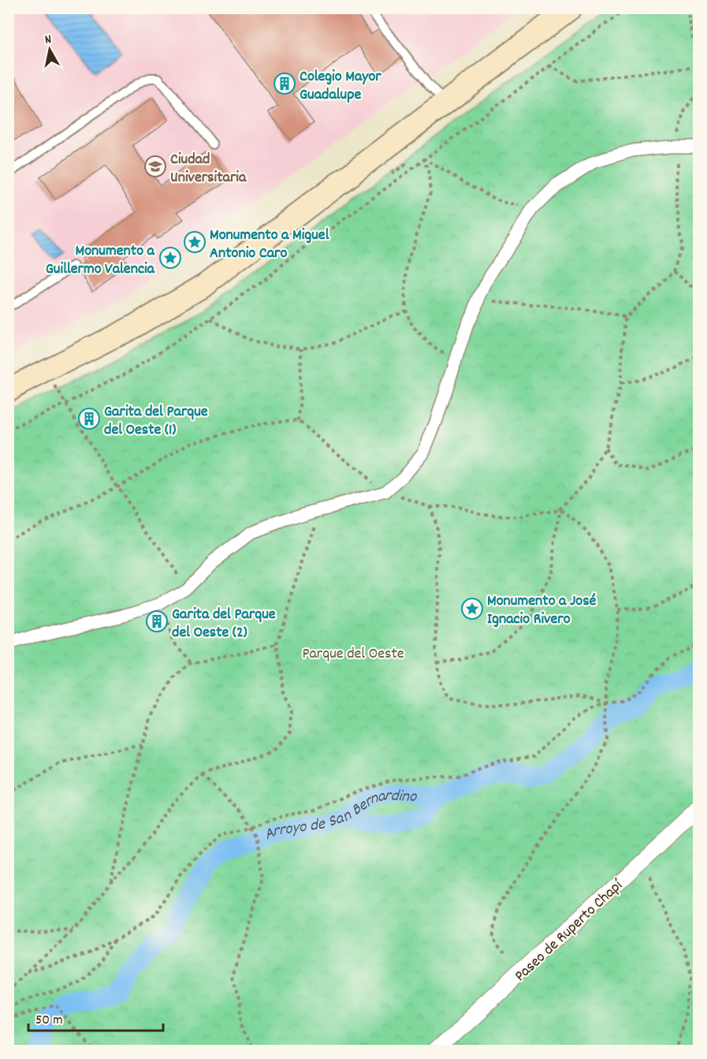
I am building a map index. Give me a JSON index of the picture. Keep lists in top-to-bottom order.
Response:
{
  "streets": {
    "street": ["Paseo de Ruperto Chapí"]
  },
  "water": ["Arroyo de San Bernardino"],
  "parks": ["Parque del Oeste"],
  "places": {
    "building": ["Colegio Mayor Guadalupe", "Garita del Parque del Oeste (1)", "Garita del Parque del Oeste (2)"],
    "school or university": ["Ciudad Universitaria"],
    "place": ["Monumento a Miguel Antonio Caro", "Monumento a Guillermo Valencia", "Monumento a José Ignacio Rivero"]
  },
  "scale_bar": "50 m",
  "north": "top"
}
